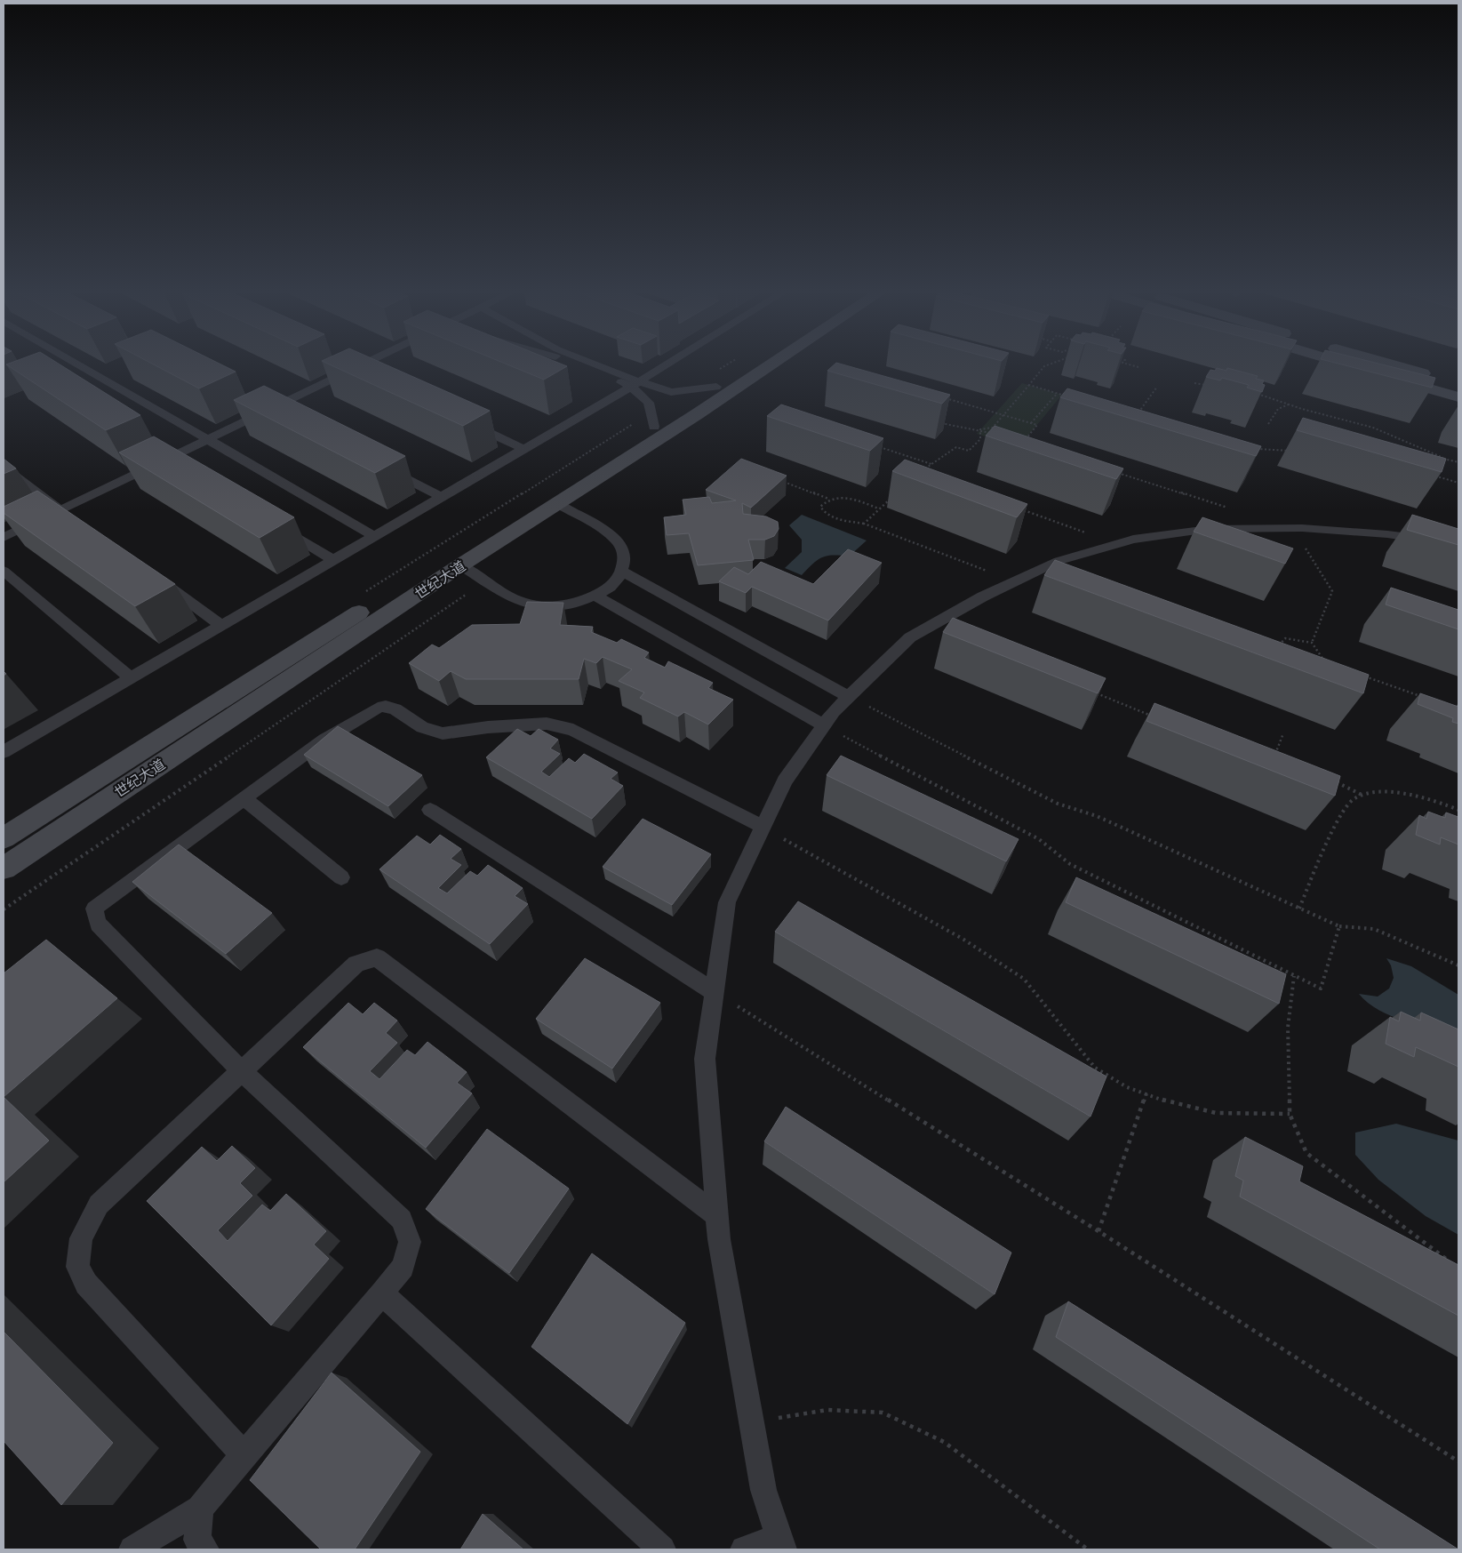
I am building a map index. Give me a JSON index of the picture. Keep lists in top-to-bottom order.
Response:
{
  "streets": {
    "street": ["世纪大道"]
  }
}
